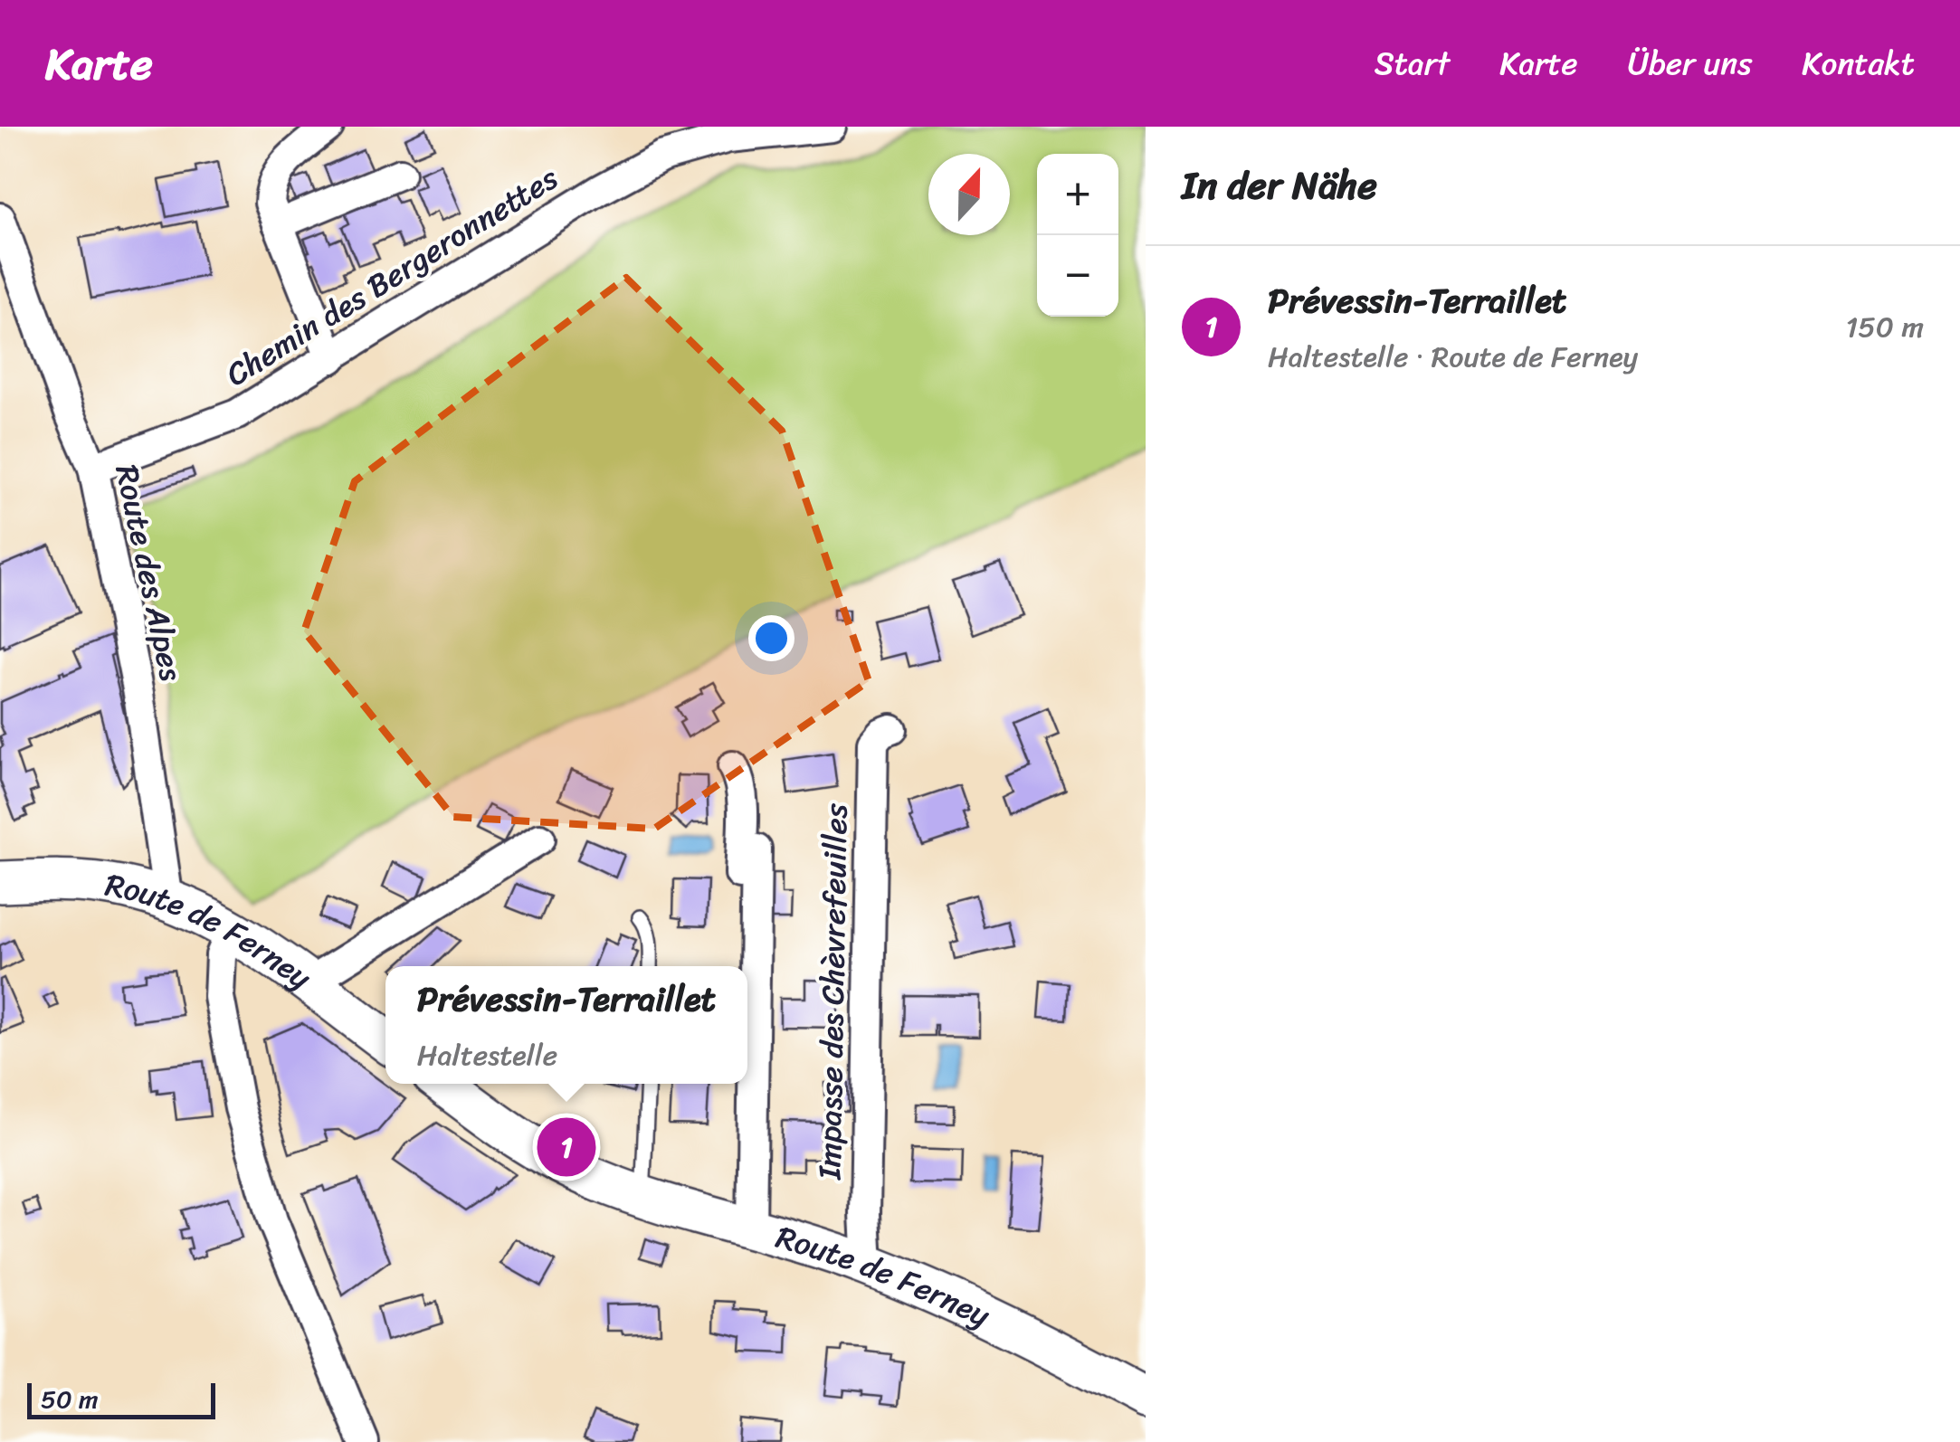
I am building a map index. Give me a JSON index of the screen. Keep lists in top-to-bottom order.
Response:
{
  "streets": {
    "main road": ["Route de Ferney"],
    "street": ["Chemin des Bergeronnettes", "Route des Alpes", "Impasse des Chèvrefeuilles"]
  },
  "crossings": [
    ["Chemin des Bergeronnettes", "Route des Alpes"],
    ["Route des Alpes", "Route de Ferney"],
    ["Route de Ferney", "Impasse des Chèvrefeuilles"]
  ],
  "scale_bar": "50 m",
  "north": "top",
  "page": {
    "header": "Karte",
    "nav": [
      "Start",
      "Karte",
      "Über uns",
      "Kontakt"
    ],
    "heading": "In der Nähe",
    "map_buttons": ["+", "−"],
    "list": [
      {
        "mark": "1",
        "name": "Prévessin-Terraillet",
        "note": "Haltestelle · Route de Ferney",
        "value": "150 m"
      }
    ],
    "popup": ["Prévessin-Terraillet", "Haltestelle"],
    "pins": "1",
    "scale": "50 m"
  }
}
